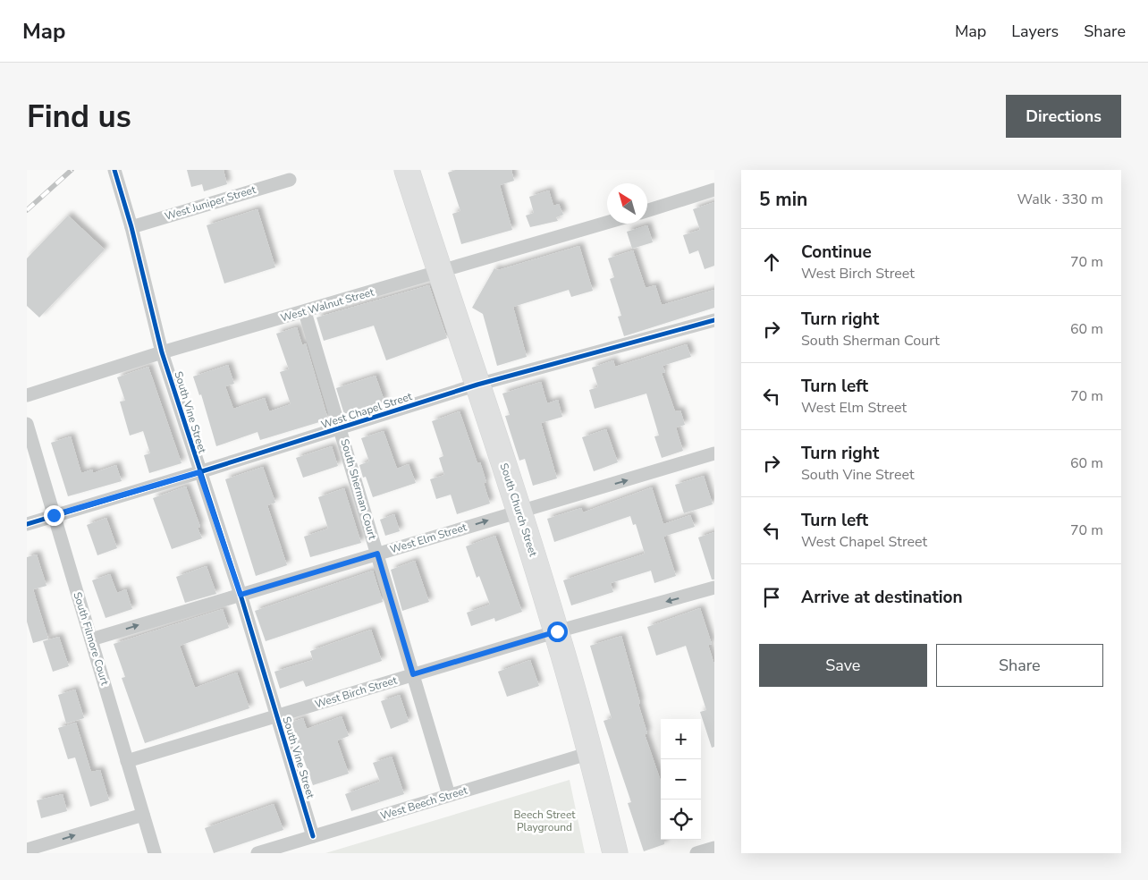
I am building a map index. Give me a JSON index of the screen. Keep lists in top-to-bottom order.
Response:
{
  "streets": {
    "highway": ["South Church Street"],
    "street": [
      "West Juniper Street",
      "West Walnut Street",
      "West Chapel Street",
      "South Vine Street",
      "South Sherman Court",
      "West Elm Street",
      "South Filmore Court",
      "West Birch Street",
      "West Beech Street"
    ]
  },
  "crossings": [
    ["West Juniper Street", "South Vine Street"],
    ["West Walnut Street", "South Vine Street"],
    ["West Walnut Street", "South Sherman Court"],
    ["West Walnut Street", "South Church Street"],
    ["West Chapel Street", "South Vine Street"],
    ["West Chapel Street", "South Sherman Court"],
    ["West Chapel Street", "South Church Street"],
    ["West Chapel Street", "South Filmore Court"],
    ["South Vine Street", "West Elm Street"],
    ["South Vine Street", "West Birch Street"],
    ["South Vine Street", "West Beech Street"],
    ["South Sherman Court", "West Elm Street"],
    ["South Sherman Court", "West Birch Street"],
    ["South Sherman Court", "West Beech Street"],
    ["South Church Street", "West Elm Street"],
    ["South Church Street", "West Birch Street"],
    ["South Church Street", "West Beech Street"],
    ["West Elm Street", "South Filmore Court"],
    ["South Filmore Court", "West Birch Street"]
  ],
  "one_way": ["West Elm Street"],
  "parks": ["Beech Street Playground"],
  "north": "top left",
  "page": {
    "header": "Map",
    "nav": ["Map", "Layers", "Share"],
    "buttons": [
      "Directions",
      ["Save", "Share"]
    ],
    "title": "Find us",
    "heading": ["5 min", "Walk · 330 m"],
    "list": [
      ["Continue", "West Birch Street", "70 m"],
      ["Turn right", "South Sherman Court", "60 m"],
      ["Turn left", "West Elm Street", "70 m"],
      ["Turn right", "South Vine Street", "60 m"],
      ["Turn left", "West Chapel Street", "70 m"],
      "Arrive at destination"
    ],
    "map_buttons": ["+", "−"]
  }
}
